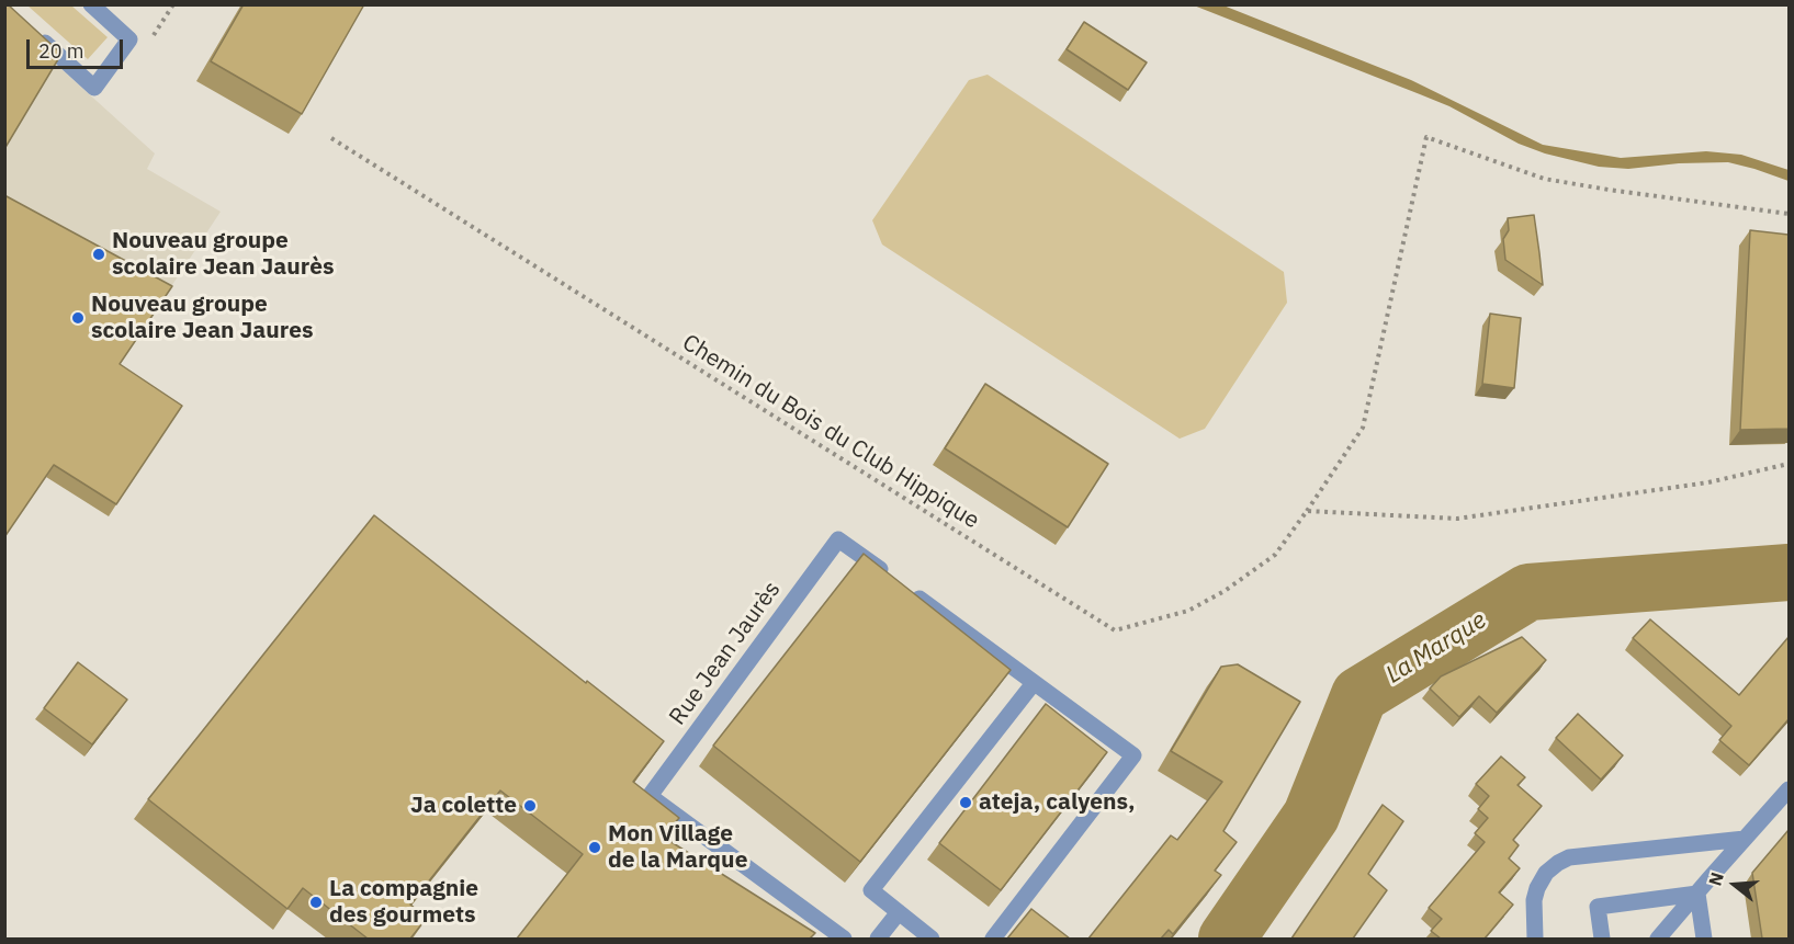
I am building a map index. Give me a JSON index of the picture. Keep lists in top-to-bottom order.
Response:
{
  "streets": {
    "street": ["Rue Jean Jaurès"],
    "path": ["Chemin du Bois du Club Hippique"]
  },
  "water": ["La Marque"],
  "places": [
    "Nouveau groupe scolaire Jean Jaurès",
    "Nouveau groupe scolaire Jean Jaures",
    "ateja, calyens,",
    "Ja colette",
    "Mon Village de la Marque",
    "La compagnie des gourmets"
  ],
  "scale_bar": "20 m",
  "north": "left"
}
